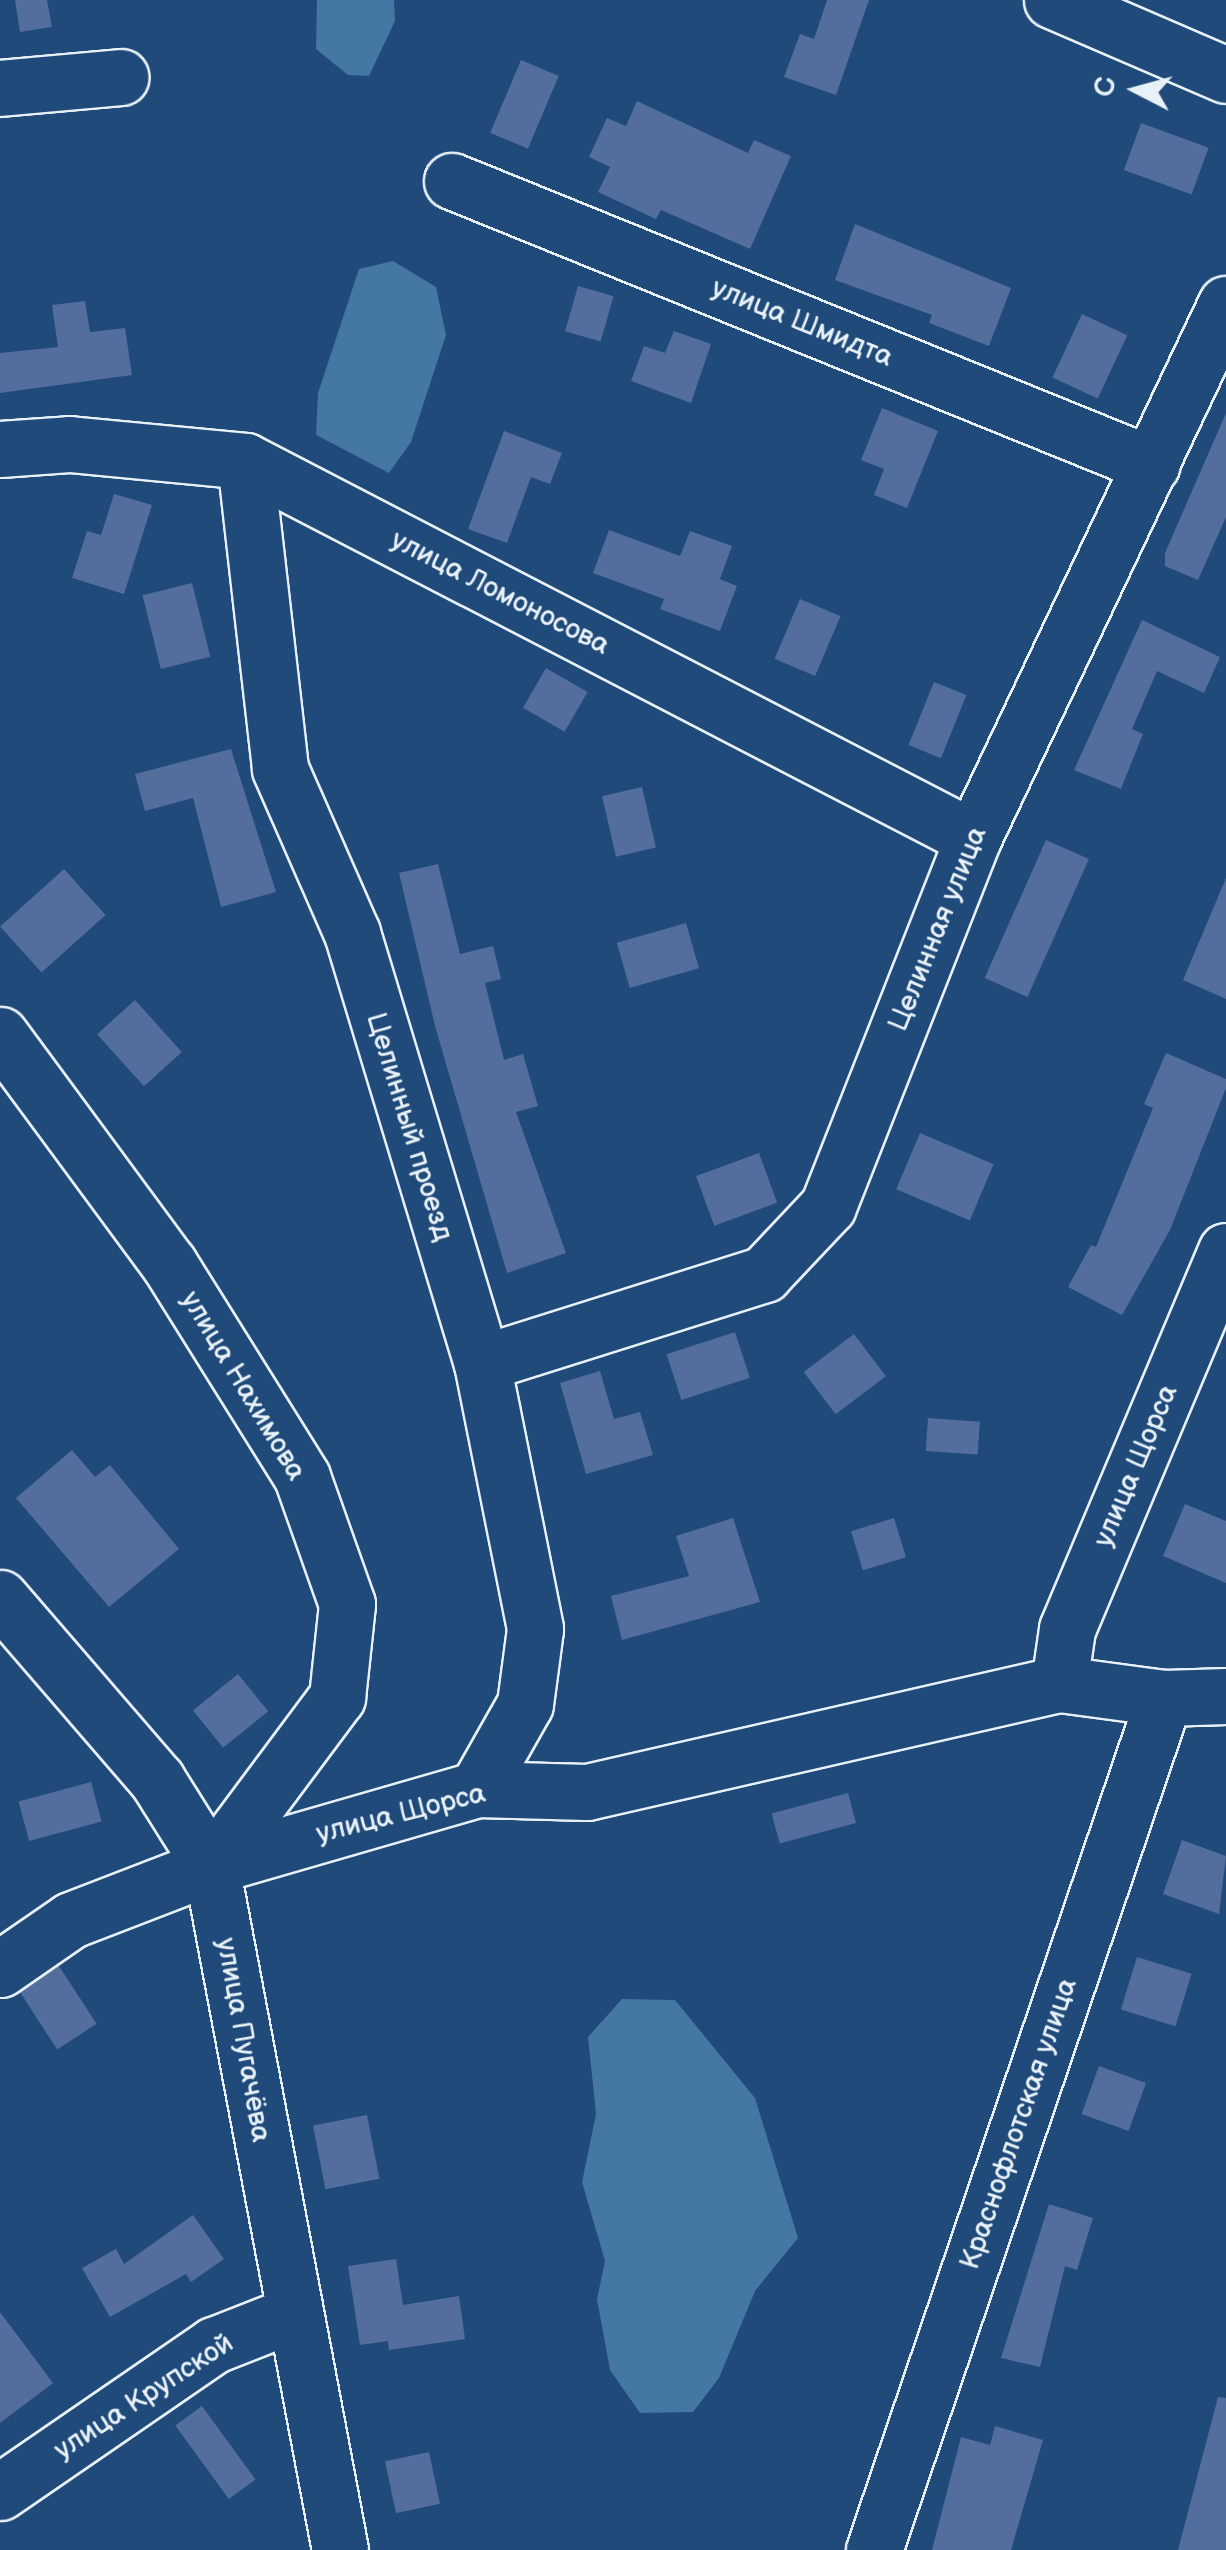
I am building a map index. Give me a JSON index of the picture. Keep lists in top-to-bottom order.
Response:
{
  "streets": {
    "street": [
      "улица Шмидта",
      "улица Ломоносова",
      "Целинная улица",
      "Целинный проезд",
      "улица Нахимова",
      "улица Щорса",
      "улица Пугачёва",
      "Краснофлотская улица",
      "улица Крупской"
    ]
  },
  "crossings": [
    ["улица Шмидта", "Целинная улица"],
    ["улица Ломоносова", "Целинная улица"],
    ["улица Ломоносова", "Целинный проезд"],
    ["Целинная улица", "Целинный проезд"],
    ["Целинный проезд", "улица Щорса"],
    ["улица Нахимова", "улица Щорса"],
    ["улица Нахимова", "улица Пугачёва"],
    ["улица Щорса", "улица Пугачёва"],
    ["улица Щорса", "Краснофлотская улица"],
    ["улица Пугачёва", "улица Крупской"]
  ],
  "north": "left"
}
